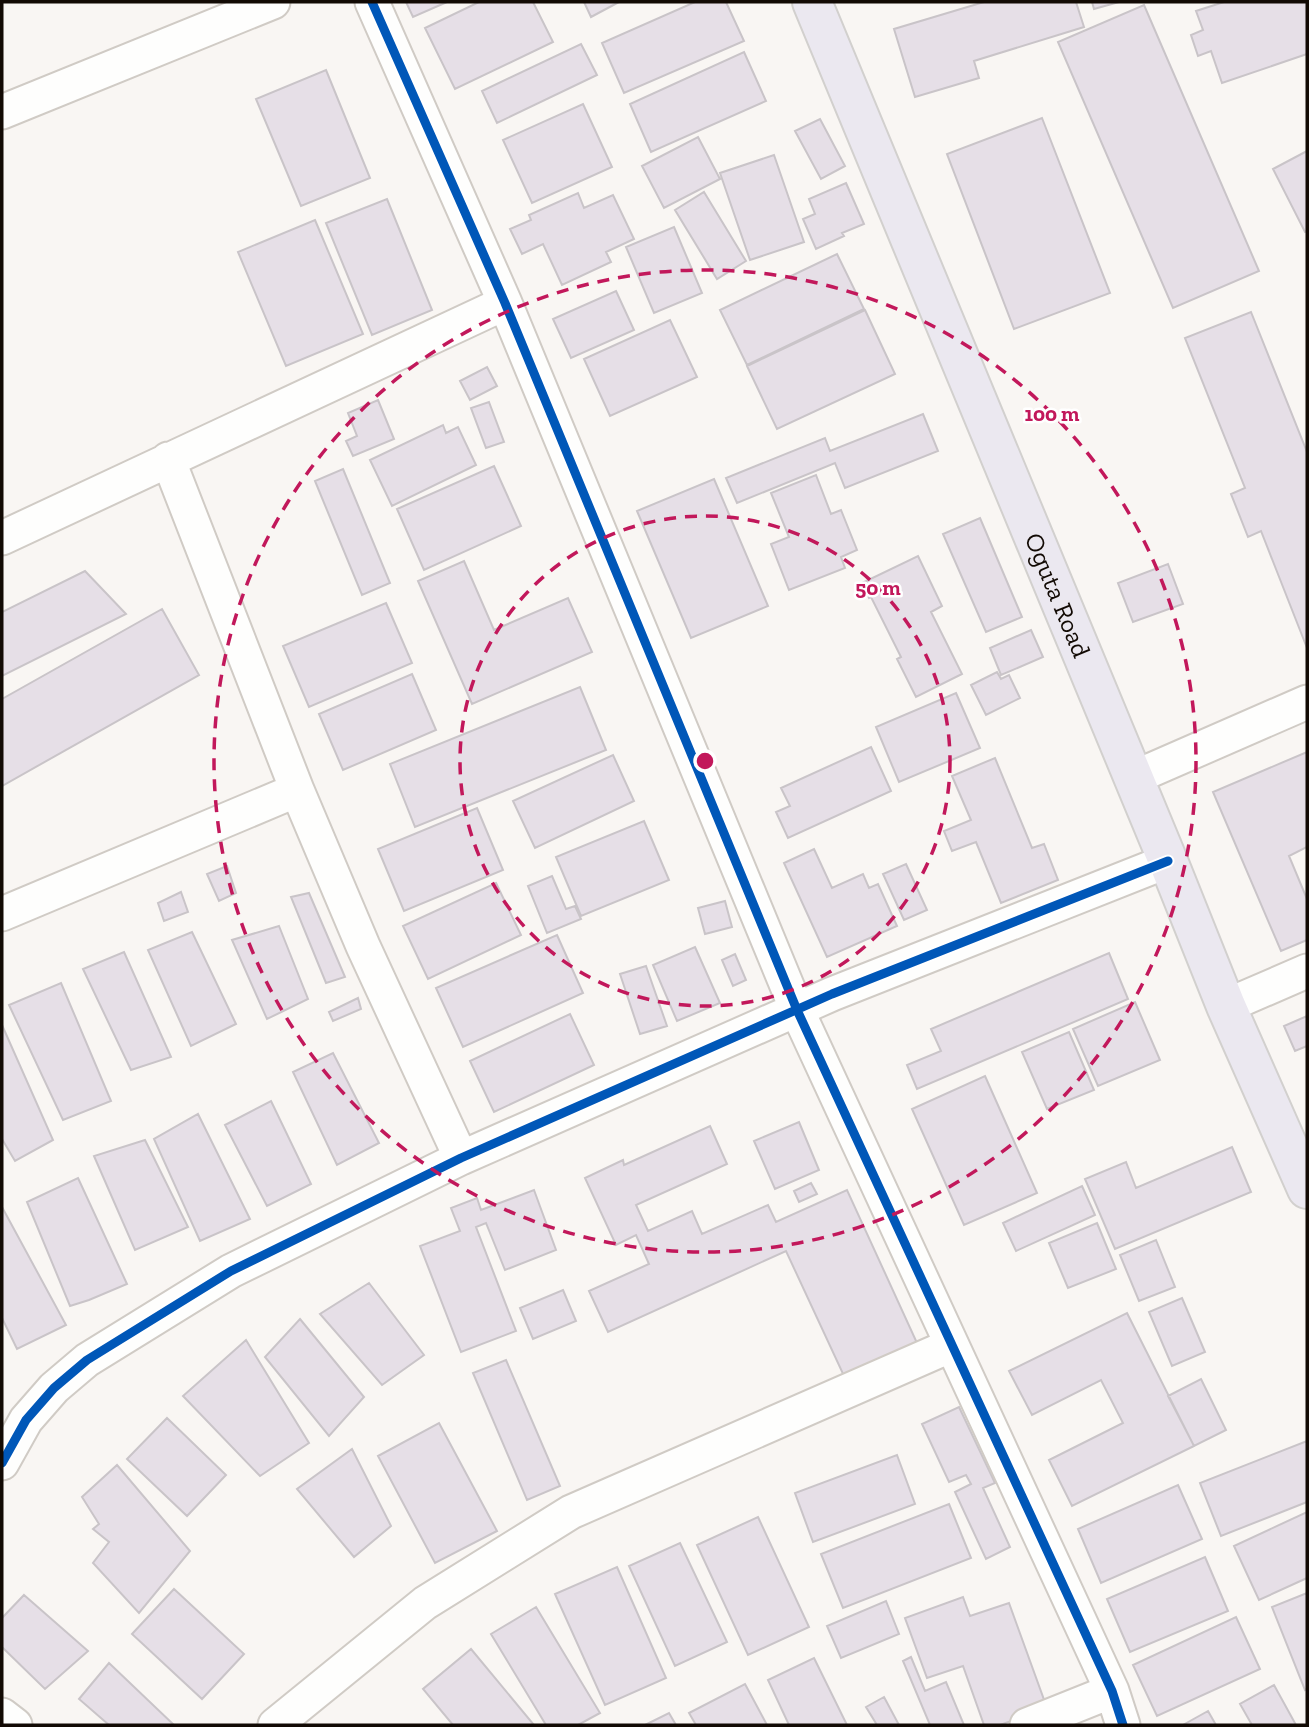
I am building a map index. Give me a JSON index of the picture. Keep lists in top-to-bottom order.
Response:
{
  "streets": {
    "main road": ["Oguta Road"]
  },
  "rings": ["100 m", "50 m"]
}
